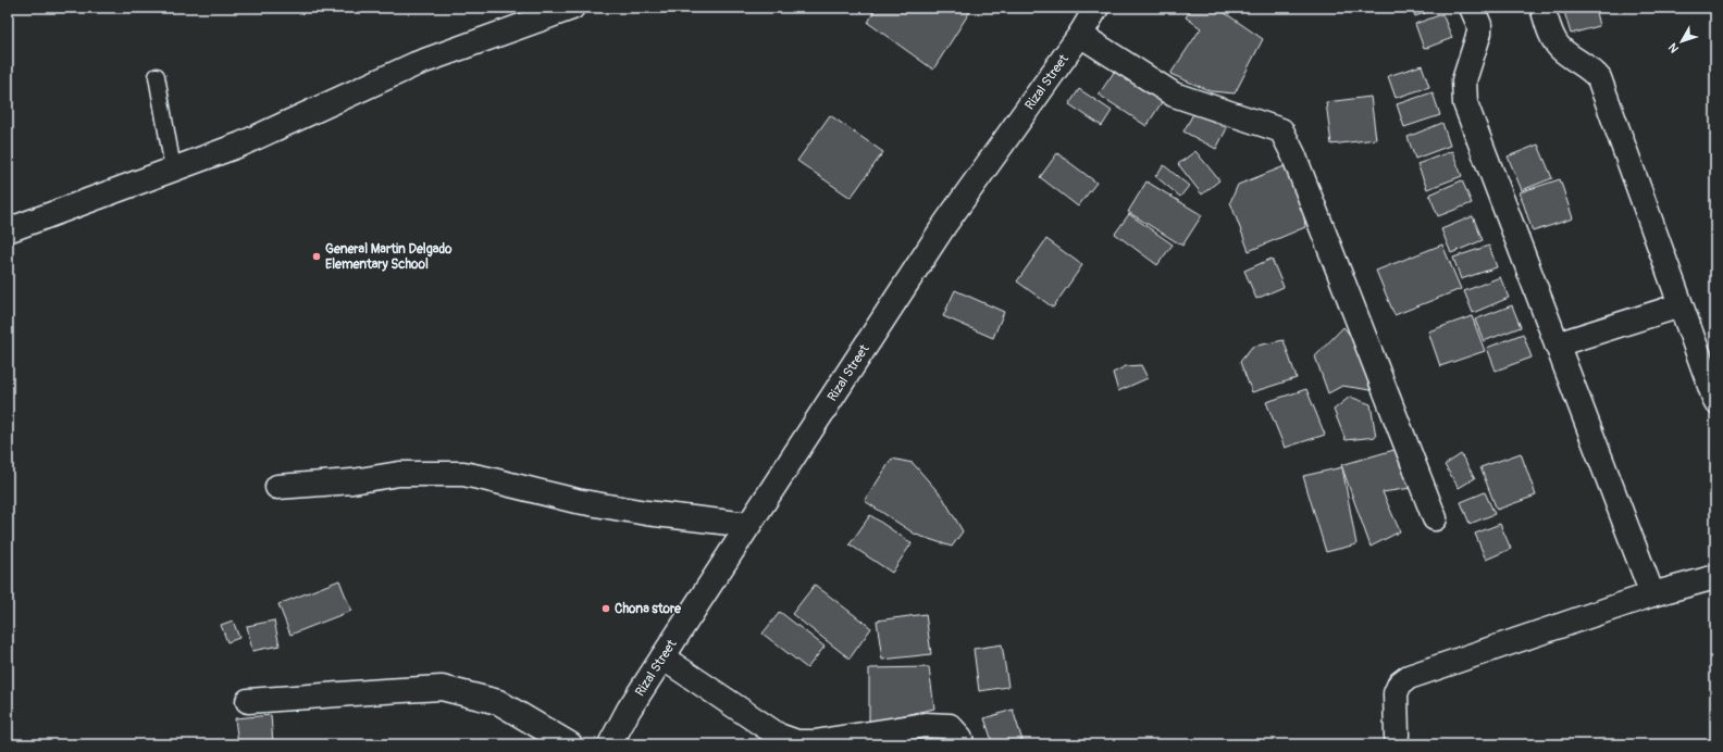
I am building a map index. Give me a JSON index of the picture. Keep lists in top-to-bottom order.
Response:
{
  "streets": {
    "street": ["Rizal Street"]
  },
  "places": ["General Martin Delgado Elementary School", "Chona store"],
  "north": "bottom left"
}
